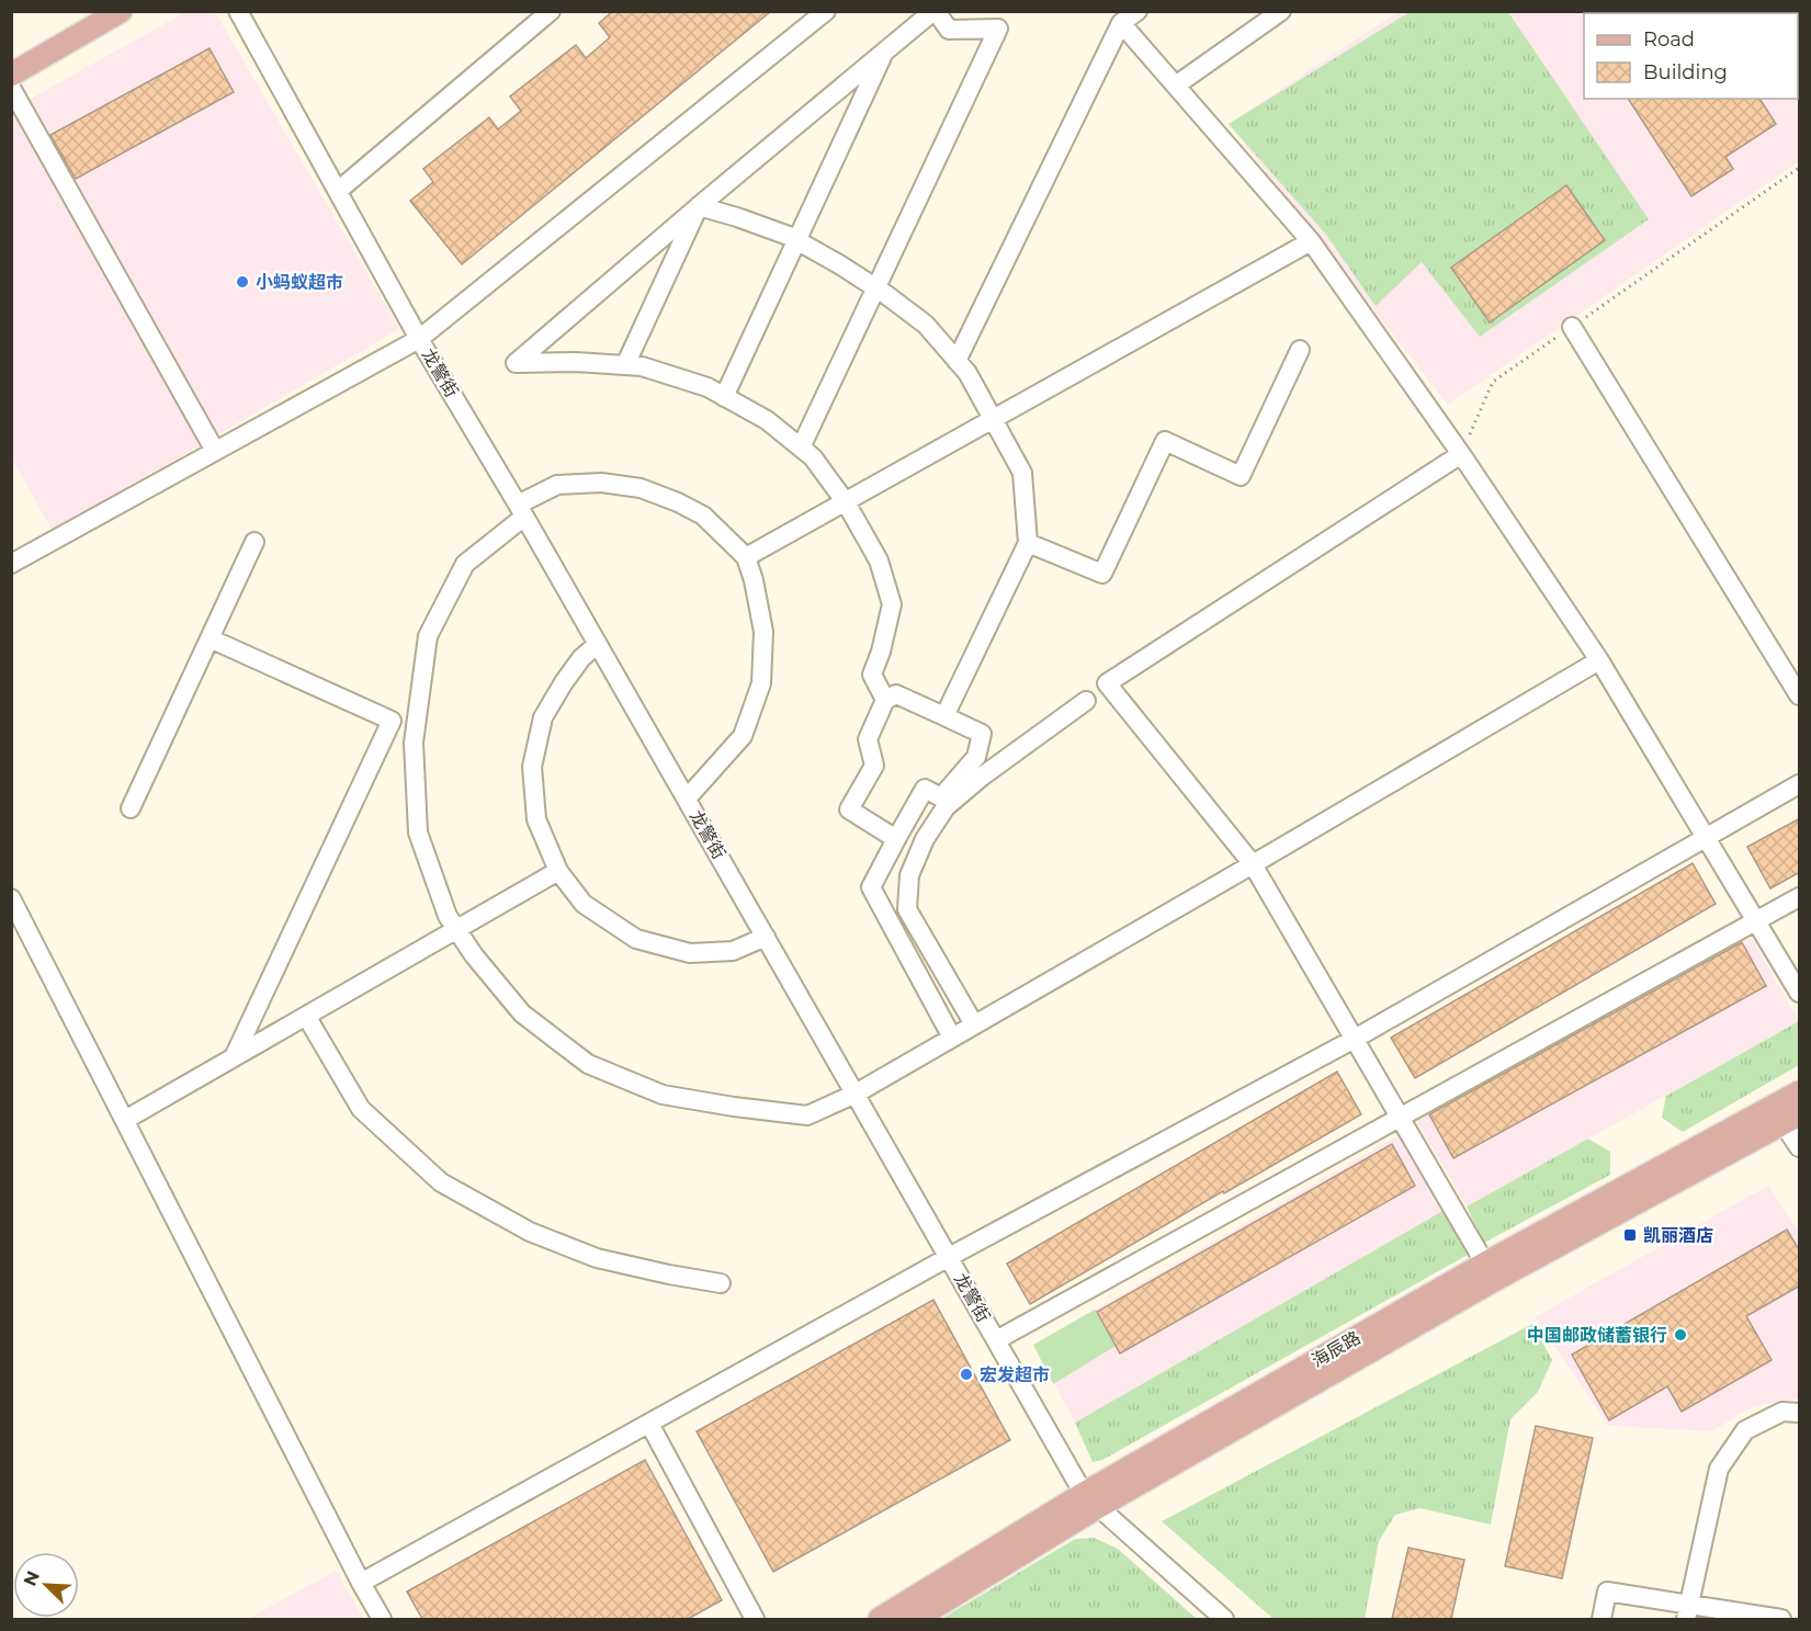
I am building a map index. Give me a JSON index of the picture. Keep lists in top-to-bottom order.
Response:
{
  "streets": {
    "main road": ["海辰路"],
    "street": ["龙警街"]
  },
  "crossings": [
    ["龙警街", "海辰路"]
  ],
  "places": {
    "other": ["小蚂蚁超市", "中国邮政储蓄银行", "宏发超市"],
    "transit": ["凯丽酒店"]
  },
  "legend": ["Road", "Building"],
  "north": "top left"
}
